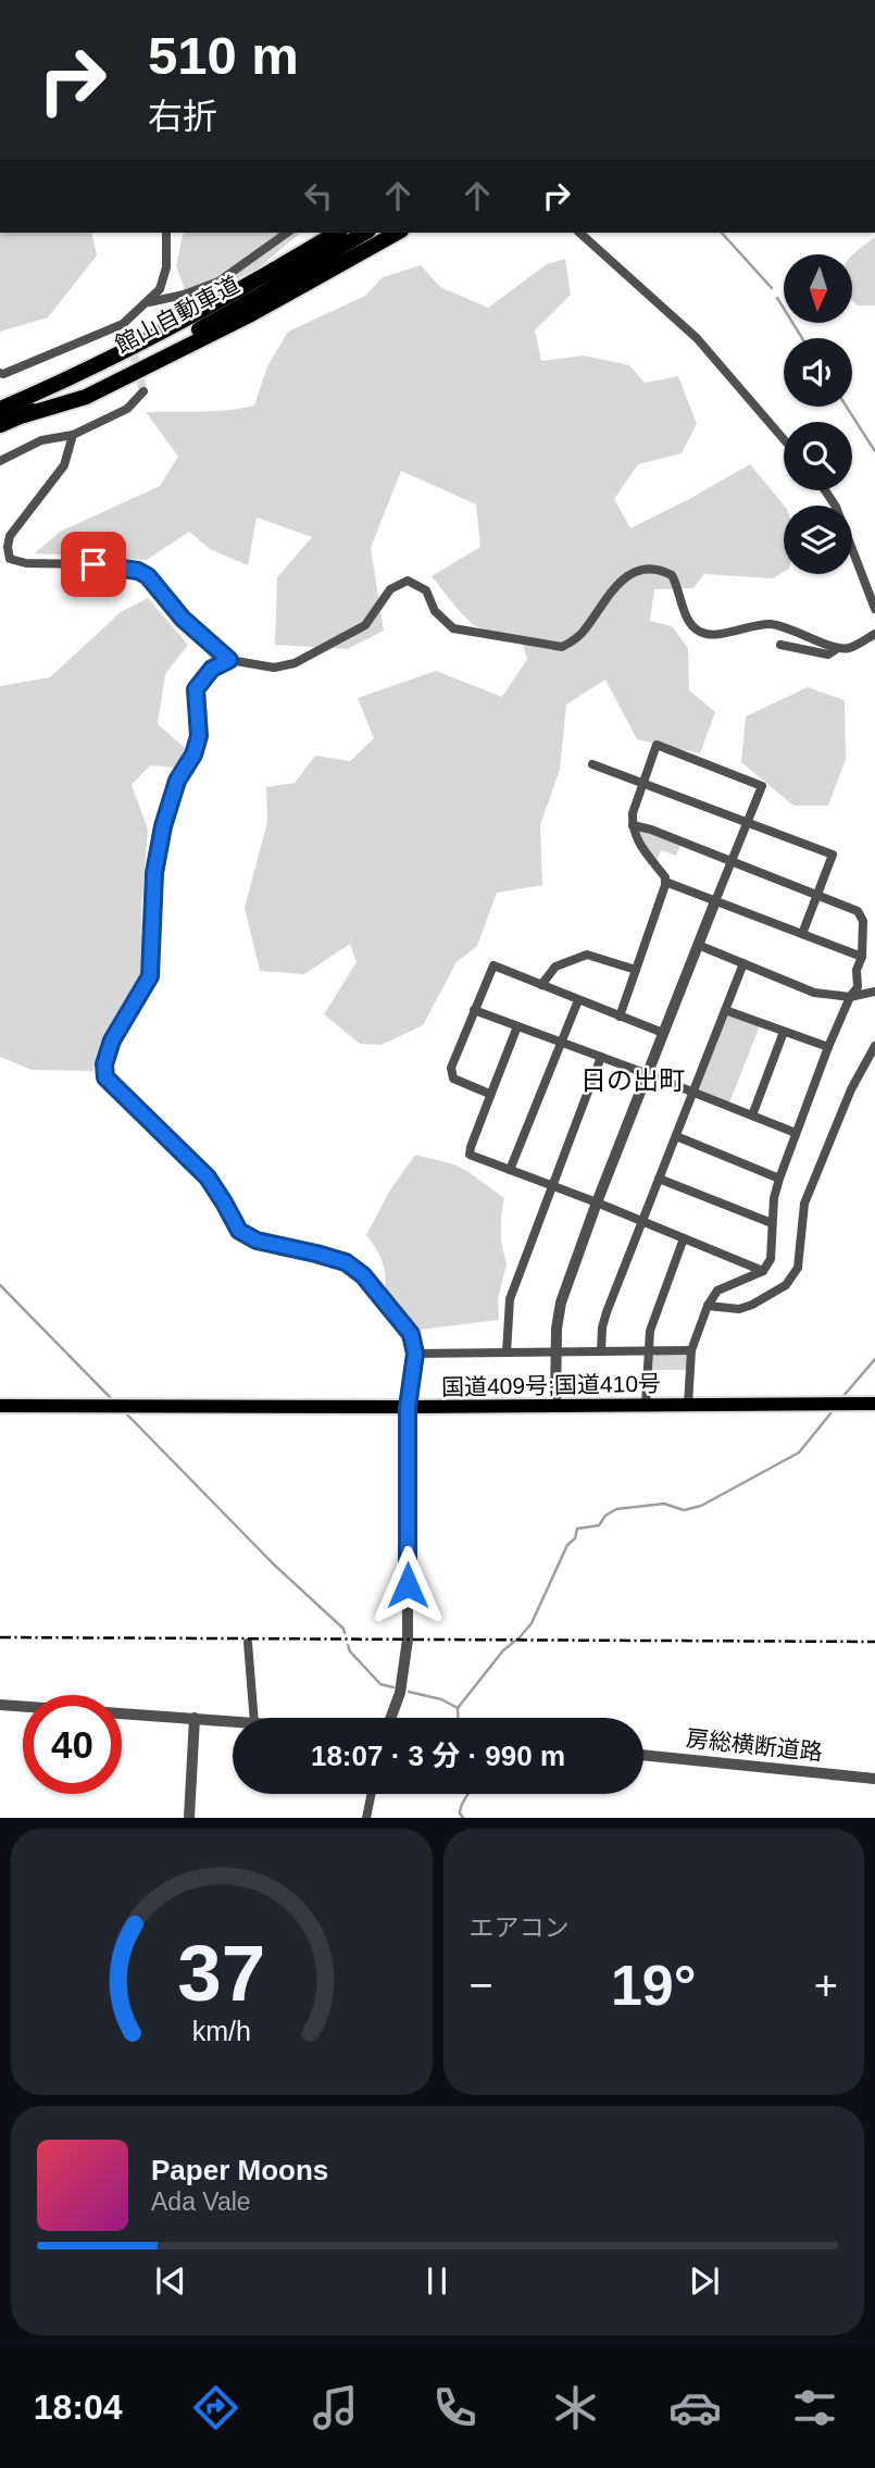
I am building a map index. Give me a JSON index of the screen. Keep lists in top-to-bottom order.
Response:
{
  "streets": {
    "highway": ["館山自動車道", "国道409号;国道410号"],
    "street": ["房総横断道路"]
  },
  "districts": ["日の出町"],
  "north": "bottom",
  "page": {
    "turn": ["510 m", "右折"],
    "limit": "40",
    "trip": "18:07 · 3 分 · 990 m",
    "tile": "エアコン",
    "heat": ["−", "19°", "+"],
    "song": ["Paper Moons", "Ada Vale"],
    "tabs": "18:04",
    "gauge": ["37", "km/h"]
  }
}
